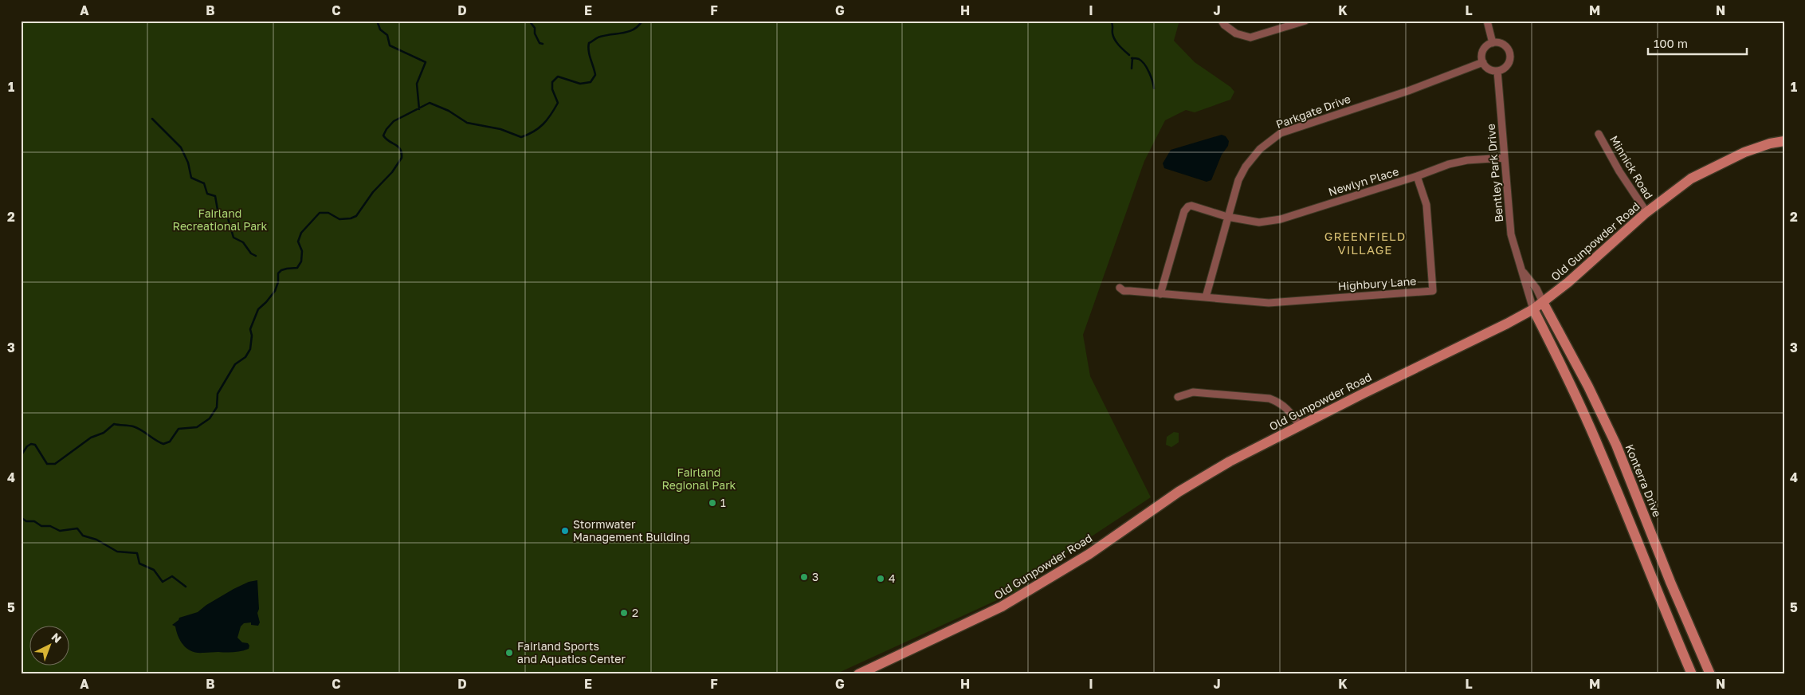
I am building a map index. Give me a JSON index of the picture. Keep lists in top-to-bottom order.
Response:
{
  "streets": {
    "main road": ["Old Gunpowder Road", "Konterra Drive"],
    "street": [
      "Parkgate Drive",
      "Minnick Road",
      "Bentley Park Drive",
      "Newlyn Place",
      "Highbury Lane"
    ]
  },
  "crossings": [
    ["Parkgate Drive", "Bentley Park Drive"],
    ["Parkgate Drive", "Newlyn Place"],
    ["Parkgate Drive", "Highbury Lane"],
    ["Minnick Road", "Old Gunpowder Road"],
    ["Bentley Park Drive", "Newlyn Place"],
    ["Bentley Park Drive", "Old Gunpowder Road"],
    ["Bentley Park Drive", "Konterra Drive"],
    ["Newlyn Place", "Highbury Lane"],
    ["Old Gunpowder Road", "Konterra Drive"]
  ],
  "districts": ["GREENFIELD VILLAGE"],
  "parks": ["Fairland Recreational Park", "Fairland Regional Park"],
  "places": [
    "1",
    "Stormwater Management Building",
    "3",
    "4",
    "2",
    "Fairland Sports and Aquatics Center"
  ],
  "scale_bar": "100 m",
  "north": "top right",
  "grid": {
    "columns": [
      "A",
      "B",
      "C",
      "D",
      "E",
      "F",
      "G",
      "H",
      "I",
      "J",
      "K",
      "L",
      "M",
      "N"
    ],
    "rows": [
      "1",
      "2",
      "3",
      "4",
      "5"
    ]
  }
}
